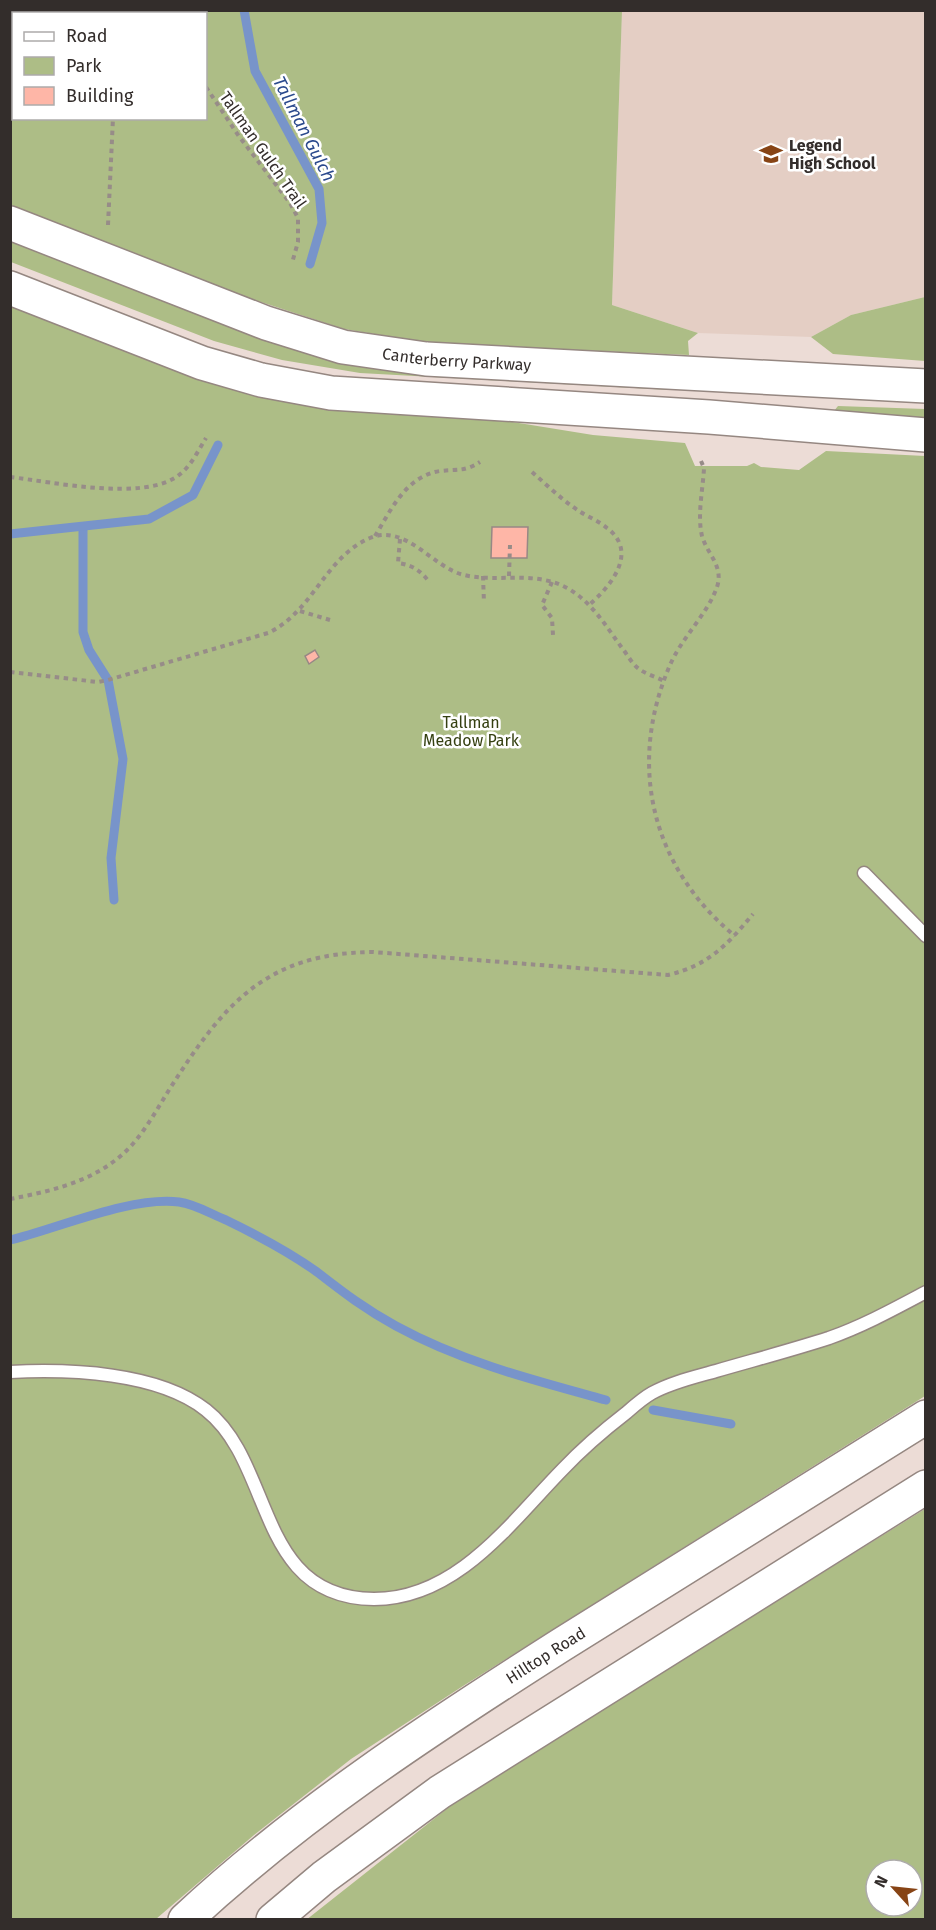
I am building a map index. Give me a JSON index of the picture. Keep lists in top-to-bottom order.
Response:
{
  "streets": {
    "street": ["Canterberry Parkway", "Hilltop Road"],
    "path": ["Tallman Gulch Trail"]
  },
  "water": ["Tallman Gulch"],
  "parks": ["Tallman Meadow Park"],
  "places": {
    "school or university": ["Legend High School"]
  },
  "legend": ["Road", "Park", "Building"],
  "north": "top left"
}
